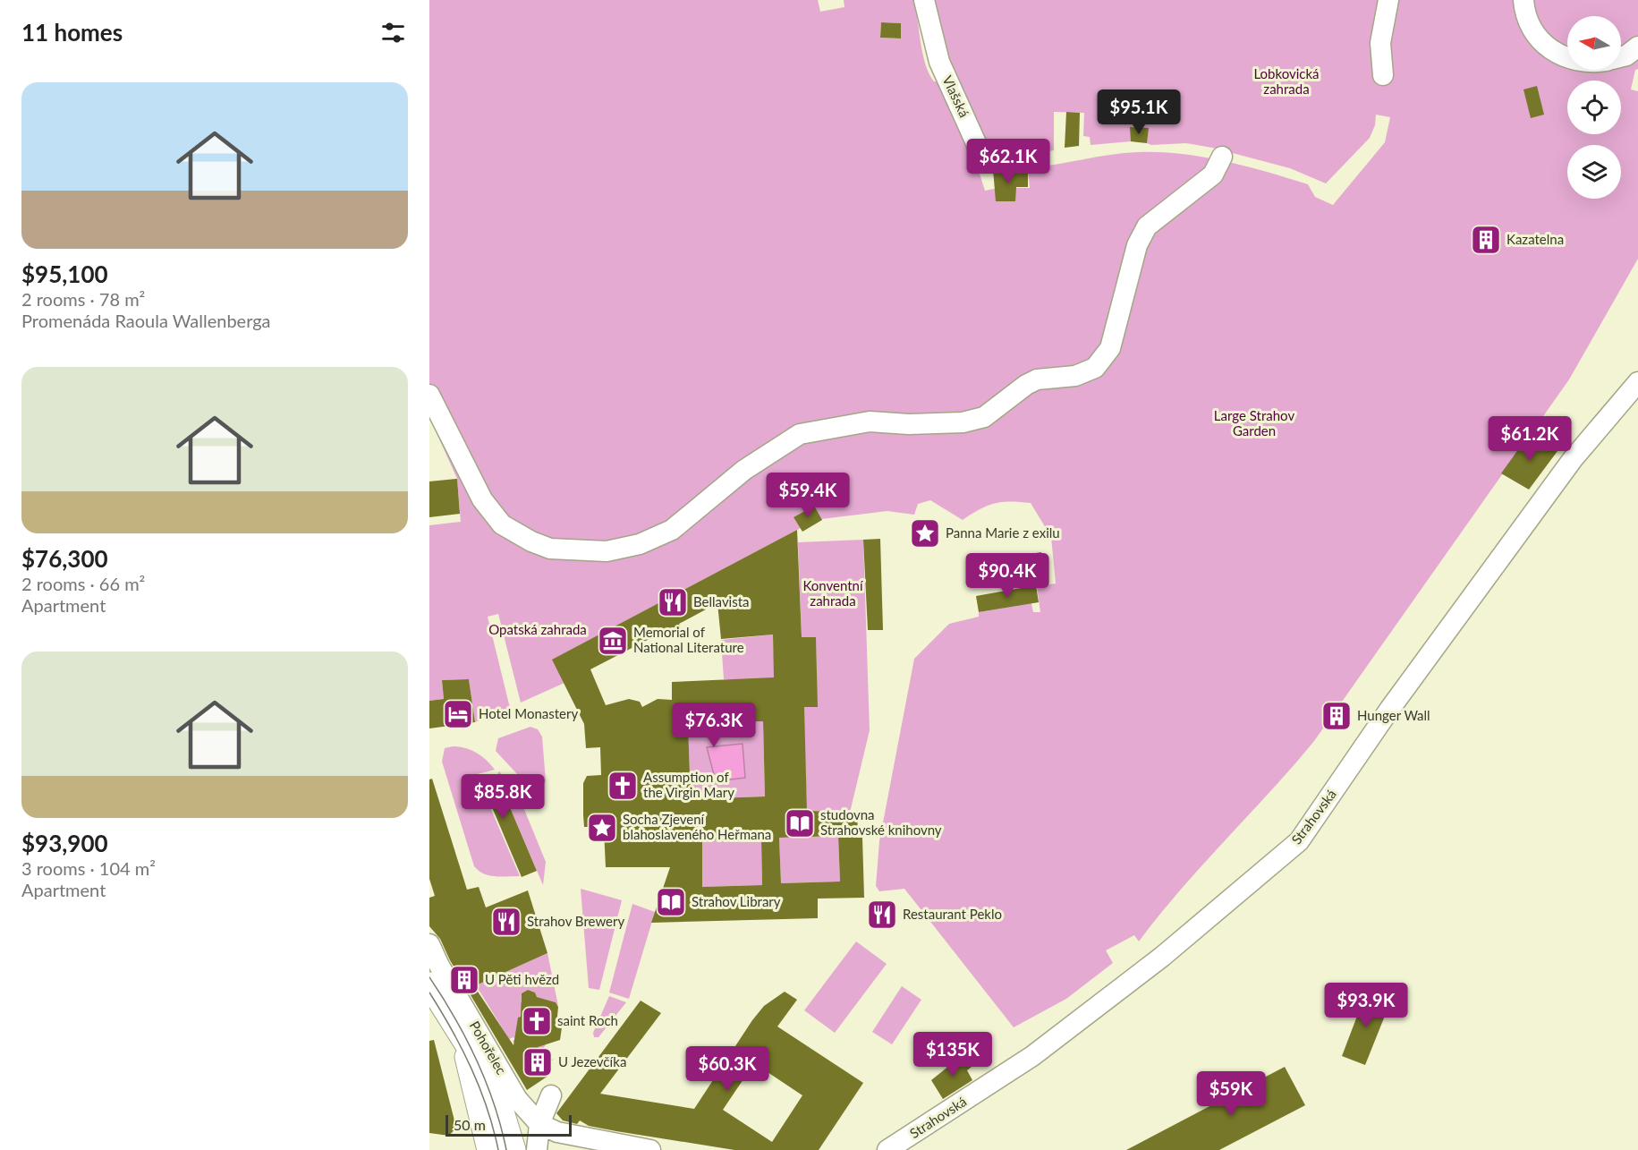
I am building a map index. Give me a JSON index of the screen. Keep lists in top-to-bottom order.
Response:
{
  "streets": {
    "street": ["Vlašská", "Strahovská", "Pohořelec"]
  },
  "parks": [
    "Lobkovická zahrada",
    "Large Strahov Garden",
    "Konventní zahrada",
    "Opatská zahrada"
  ],
  "places": {
    "building": [
      "Kazatelna",
      "Hunger Wall",
      "U Pěti hvězd",
      "U Jezevčíka"
    ],
    "place": ["Panna Marie z exilu", "Socha Zjevení blahoslaveného Heřmana"],
    "restaurant": ["Bellavista", "Restaurant Peklo", "Strahov Brewery"],
    "museum": ["Memorial of National Literature"],
    "hotel": ["Hotel Monastery"],
    "church": ["Assumption of the Virgin Mary", "saint Roch"],
    "library": ["studovna Strahovské knihovny", "Strahov Library"]
  },
  "scale_bar": "50 m",
  "north": "left",
  "page": {
    "heading": "11 homes",
    "list": [
      {
        "name": "$95,100",
        "note": "2 rooms · 78 m² · Promenáda Raoula Wallenberga"
      },
      {
        "name": "$76,300",
        "note": "2 rooms · 66 m² · Apartment"
      },
      {
        "name": "$93,900",
        "note": "3 rooms · 104 m² · Apartment"
      }
    ],
    "price": [
      "$95.1K",
      "$62.1K",
      "$61.2K",
      "$59.4K",
      "$90.4K",
      "$76.3K",
      "$85.8K",
      "$93.9K",
      "$135K",
      "$60.3K",
      "$59K"
    ],
    "scale": "50 m"
  }
}
